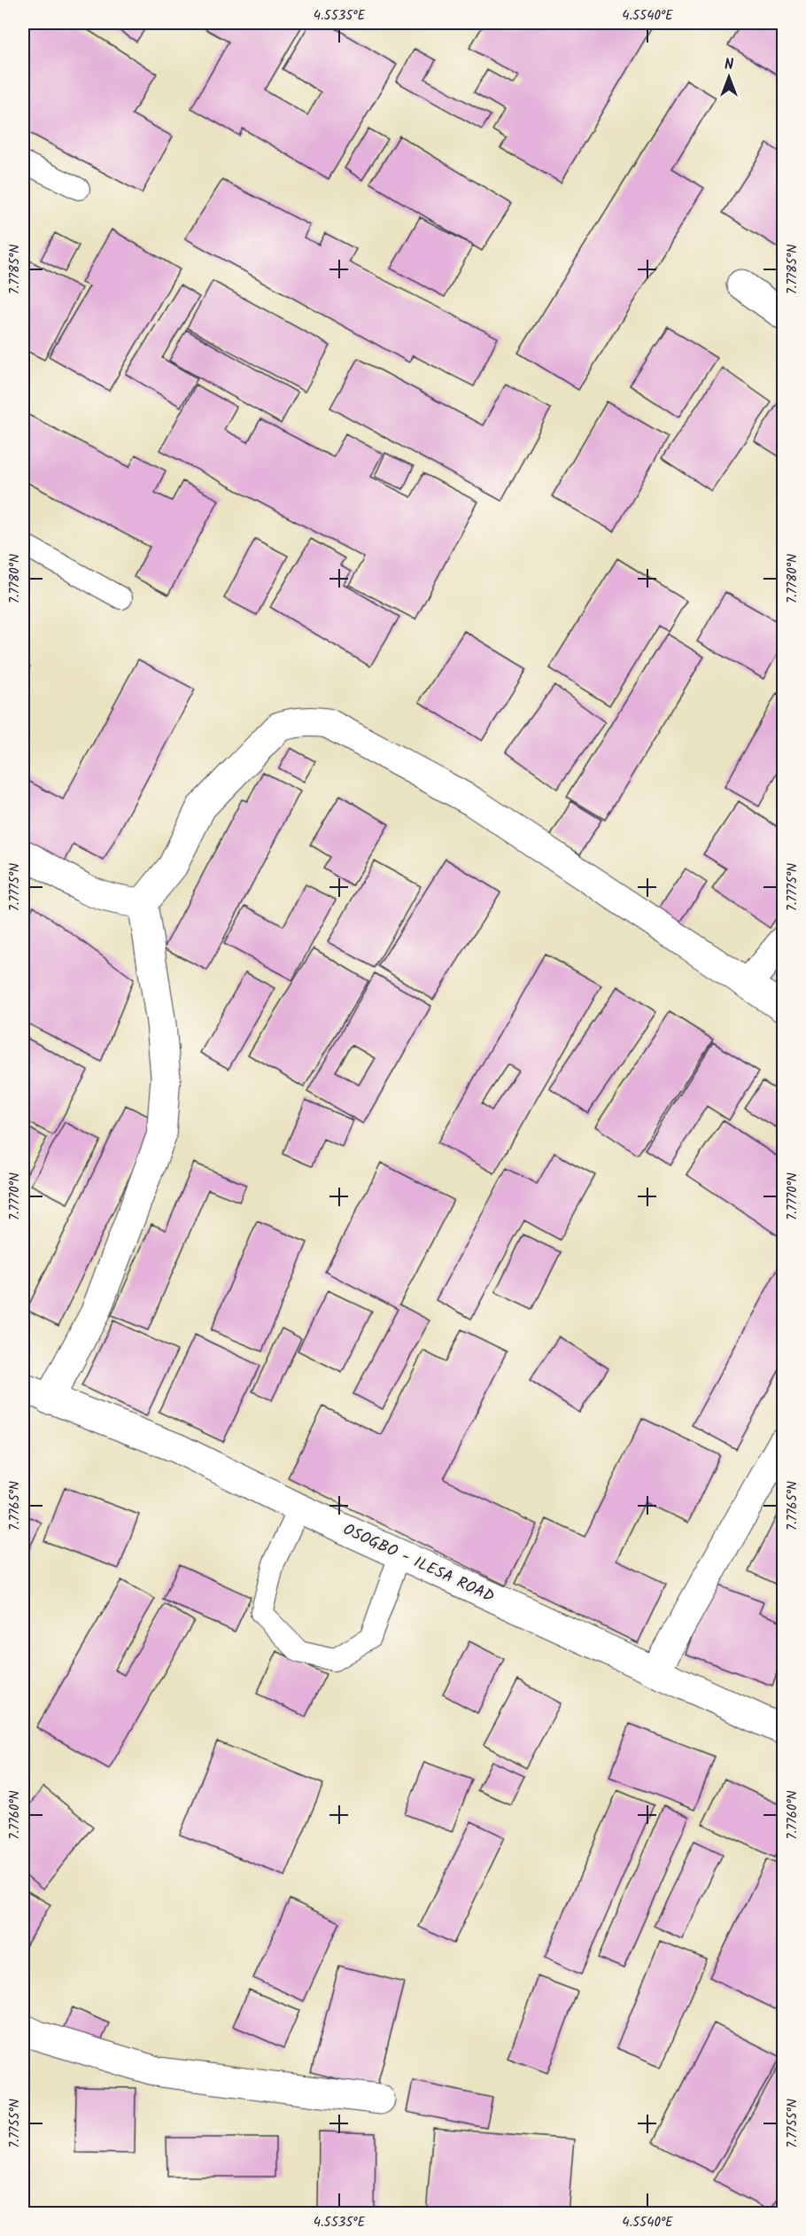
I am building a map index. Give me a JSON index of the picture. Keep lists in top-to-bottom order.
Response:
{
  "streets": {
    "street": ["OSOGBO - ILESA ROAD"]
  },
  "north": "top",
  "coordinates": [
    "4.5535°E",
    "4.5540°E",
    "7.7785°N",
    "7.7780°N",
    "7.7775°N",
    "7.7770°N",
    "7.7765°N",
    "7.7760°N",
    "7.7755°N"
  ]
}
